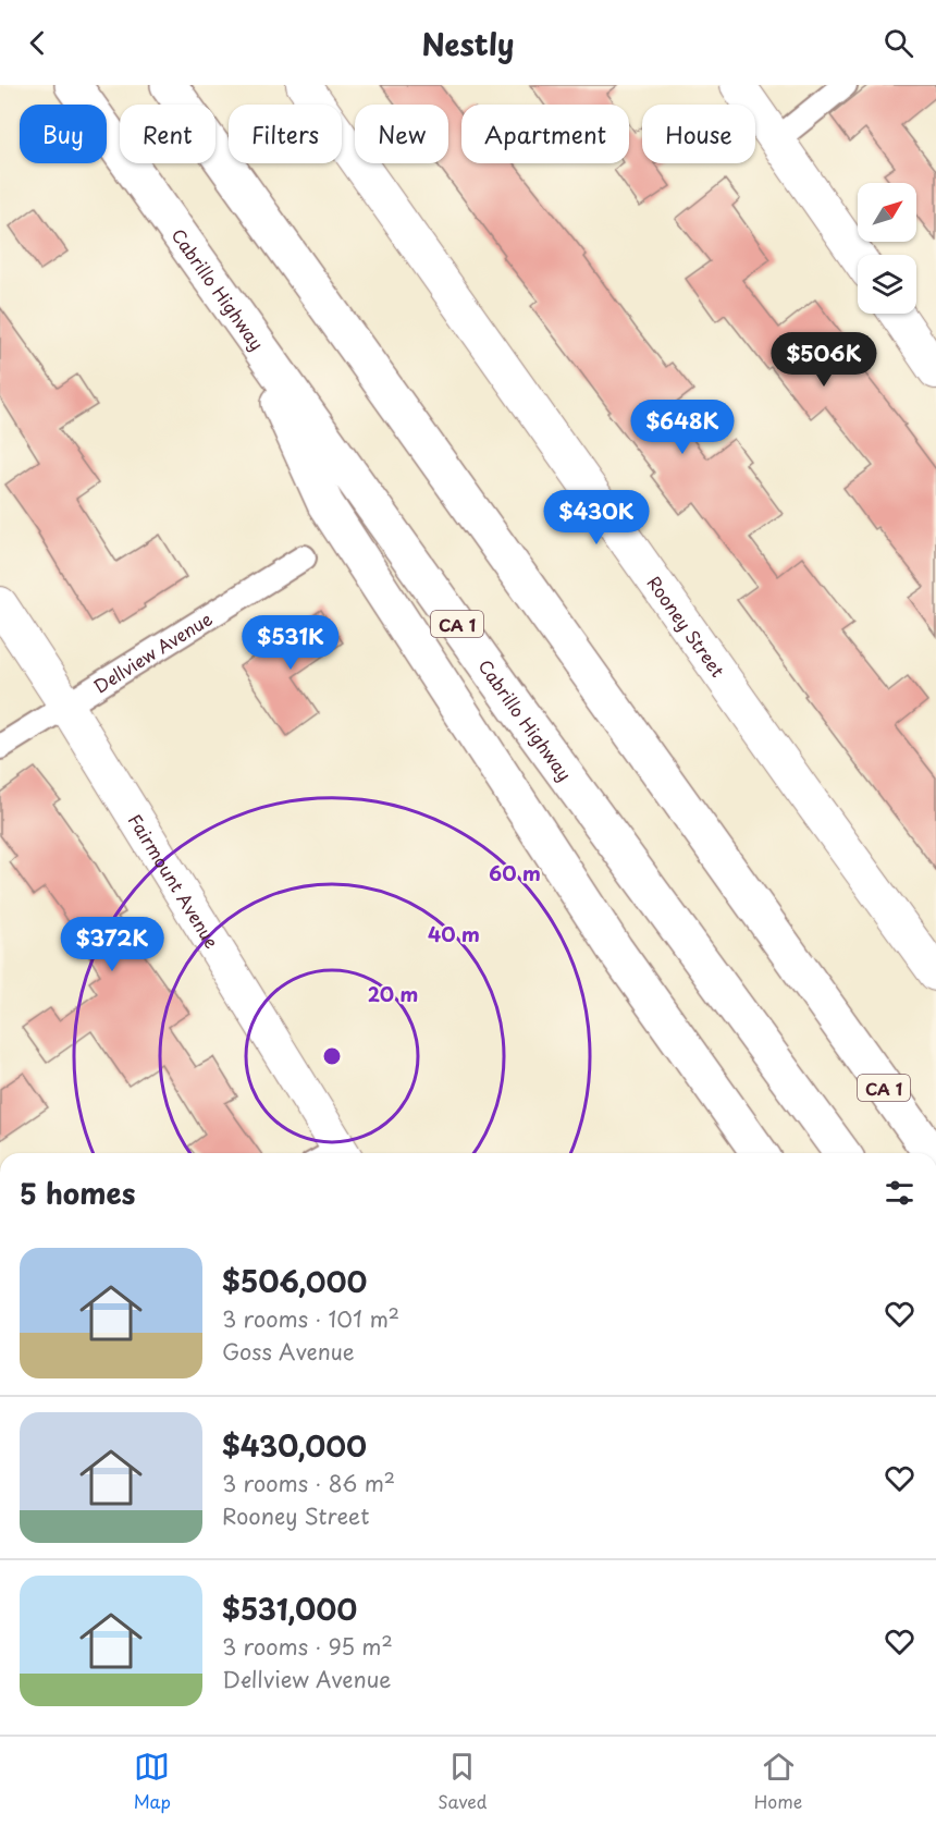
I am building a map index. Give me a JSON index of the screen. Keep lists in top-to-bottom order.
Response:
{
  "streets": {
    "highway": ["Cabrillo Highway", "CA 1"],
    "street": ["Rooney Street", "Dellview Avenue", "Fairmount Avenue"]
  },
  "crossings": [
    ["Dellview Avenue", "Fairmount Avenue"]
  ],
  "north": "top right",
  "page": {
    "header": "Nestly",
    "chip": [
      "Buy",
      "Rent",
      "Filters",
      "New",
      "Apartment",
      "House"
    ],
    "price": [
      "$506K",
      "$648K",
      "$430K",
      "$531K",
      "$372K"
    ],
    "heading": "5 homes",
    "list": [
      {
        "name": "$506,000",
        "note": "3 rooms · 101 m² · Goss Avenue"
      },
      {
        "name": "$430,000",
        "note": "3 rooms · 86 m² · Rooney Street"
      },
      {
        "name": "$531,000",
        "note": "3 rooms · 95 m² · Dellview Avenue"
      }
    ],
    "tabs": ["Map", "Saved", "Home"]
  },
  "rings": ["60 m", "40 m", "20 m"]
}
